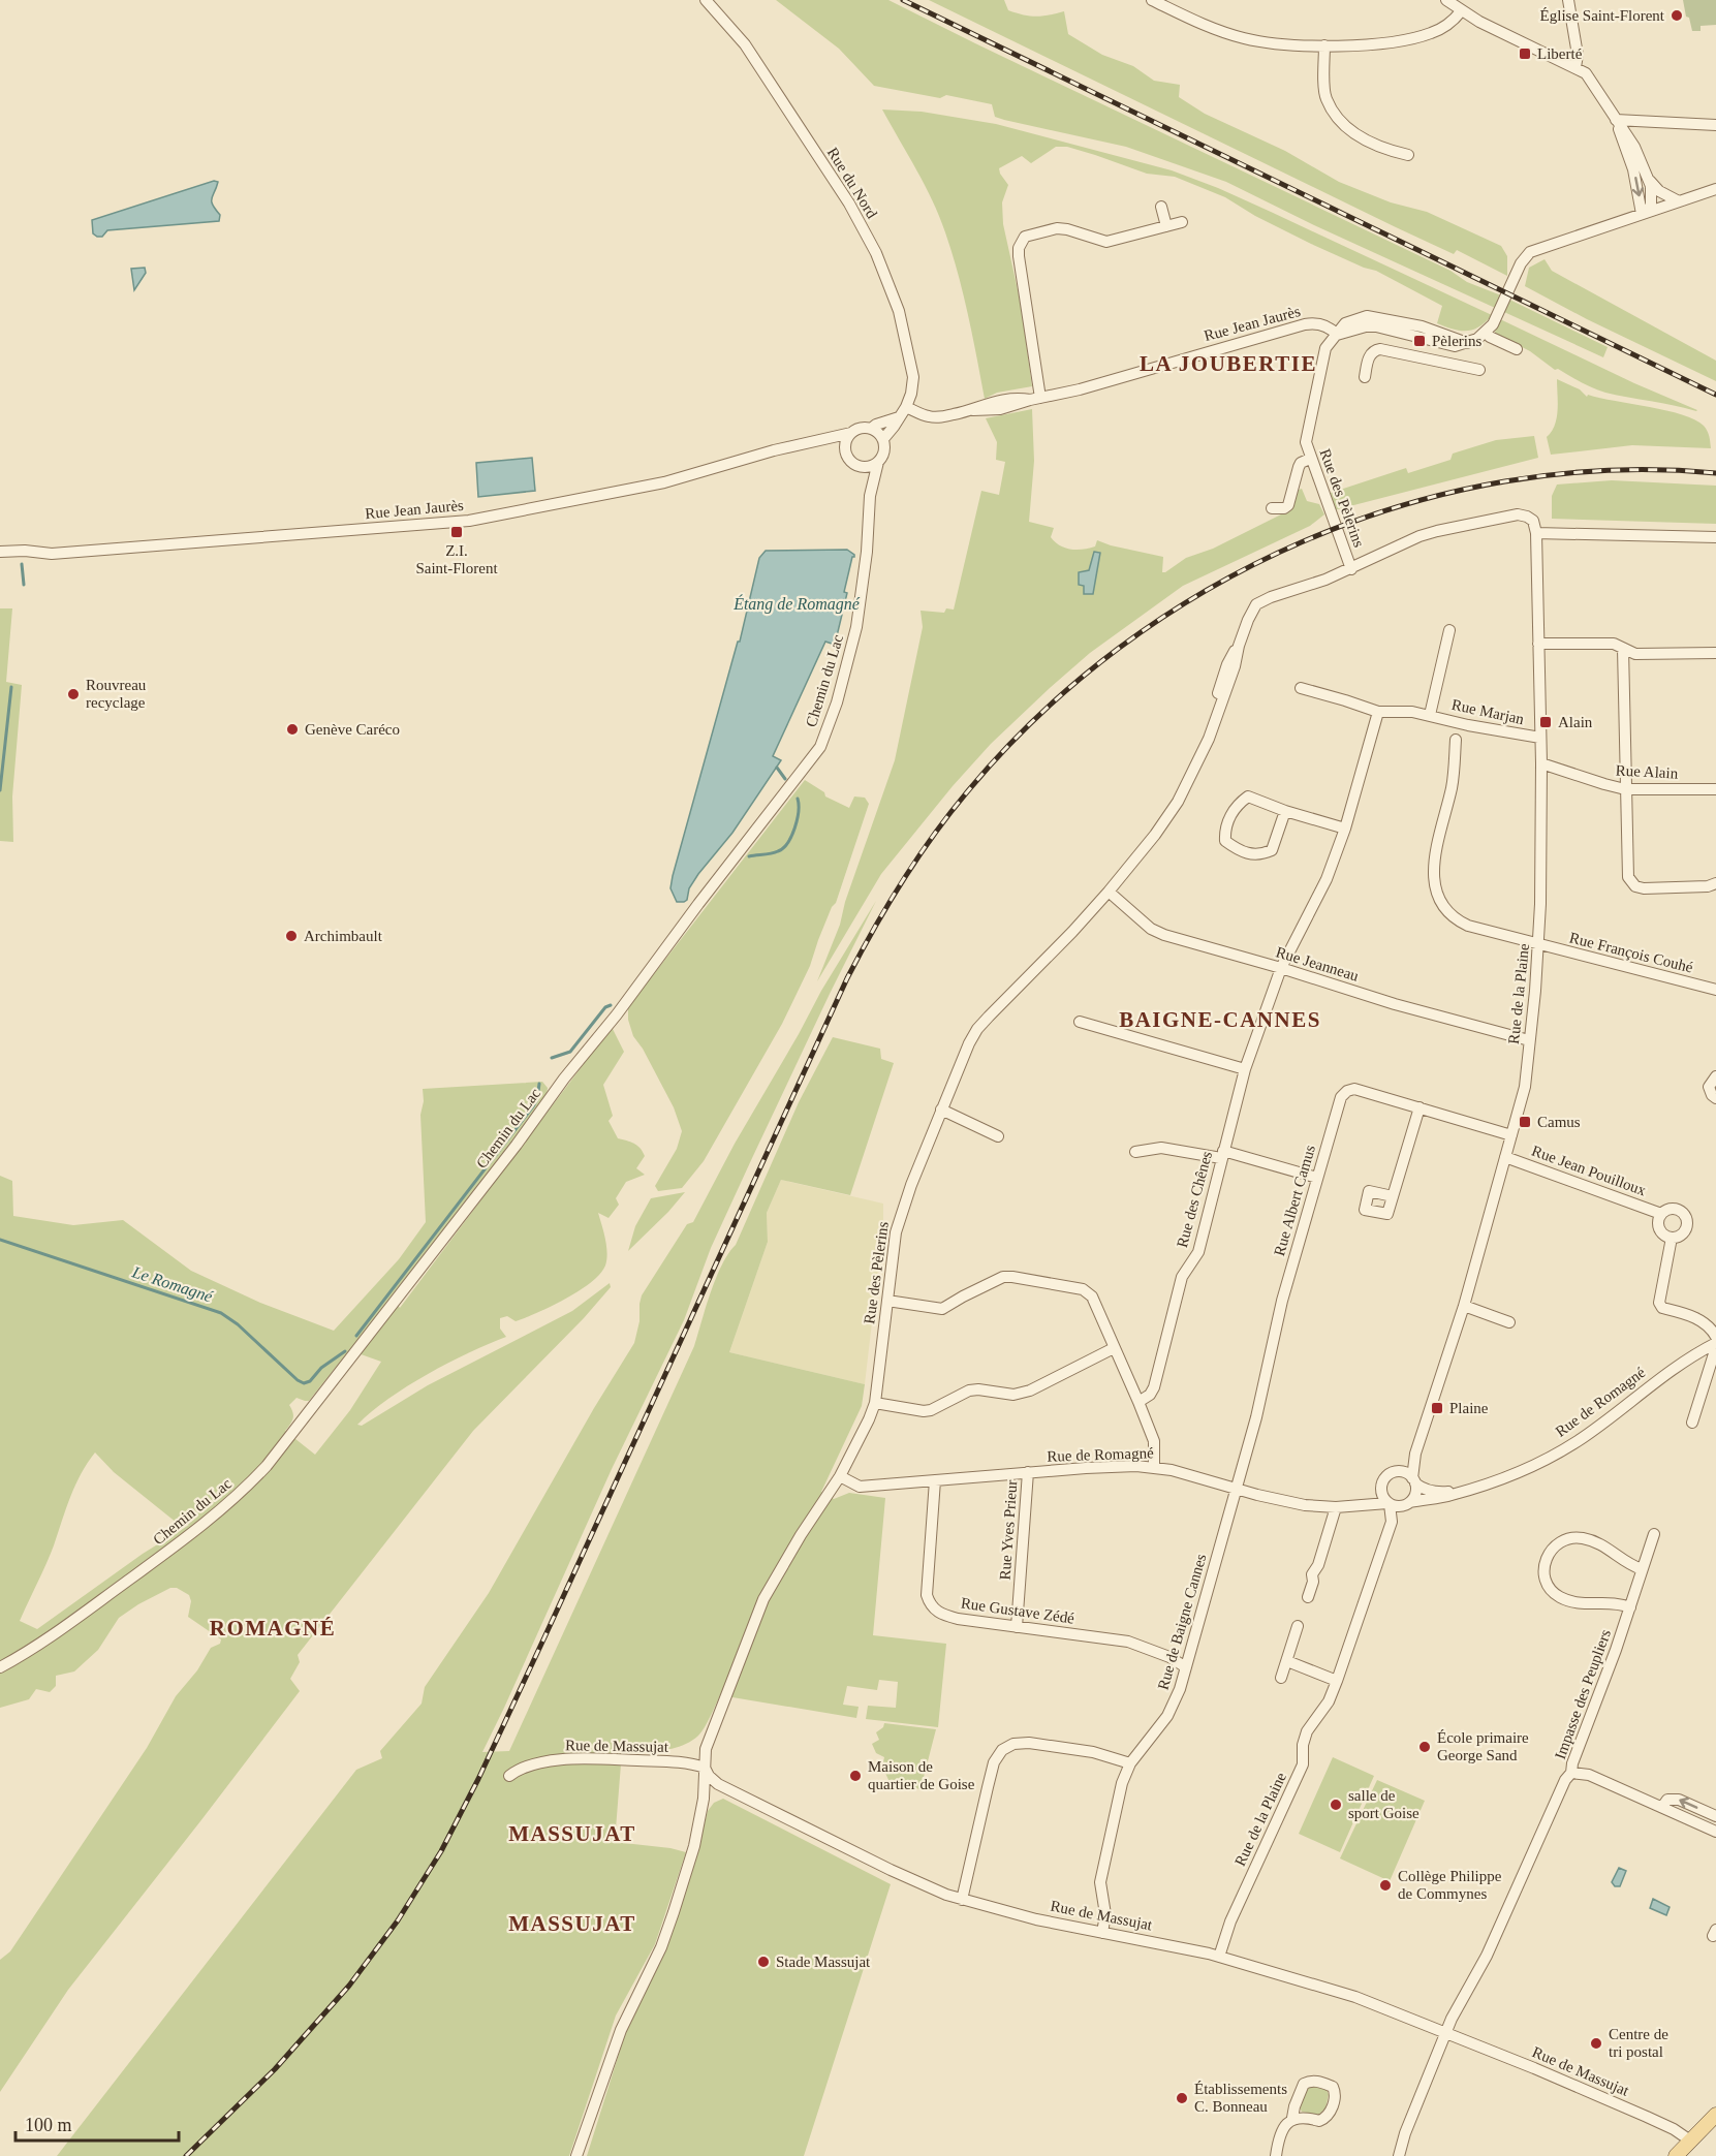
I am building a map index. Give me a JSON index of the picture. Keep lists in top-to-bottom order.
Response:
{
  "streets": {
    "street": [
      "Rue du Nord",
      "Rue Jean Jaurès",
      "Rue des Pèlerins",
      "Chemin du Lac",
      "Rue Marjan",
      "Rue Alain",
      "Rue François Couhé",
      "Rue Jeanneau",
      "Rue de la Plaine",
      "Rue Jean Pouilloux",
      "Rue des Chênes",
      "Rue Albert Camus",
      "Rue de Romagné",
      "Rue Yves Prieur",
      "Rue Gustave Zédé",
      "Rue de Baigne Cannes",
      "Impasse des Peupliers",
      "Rue de Massujat"
    ]
  },
  "crossings": [
    ["Rue du Nord", "Rue Jean Jaurès"],
    ["Rue Jean Jaurès", "Rue des Pèlerins"],
    ["Rue Jean Jaurès", "Chemin du Lac"],
    ["Rue des Pèlerins", "Rue Jeanneau"],
    ["Rue des Pèlerins", "Rue de la Plaine"],
    ["Rue des Pèlerins", "Rue de Romagné"],
    ["Rue des Pèlerins", "Rue de Massujat"],
    ["Rue Marjan", "Rue de la Plaine"],
    ["Rue Marjan", "Rue des Chênes"],
    ["Rue Alain", "Rue de la Plaine"],
    ["Rue François Couhé", "Rue de la Plaine"],
    ["Rue Jeanneau", "Rue de la Plaine"],
    ["Rue Jeanneau", "Rue des Chênes"],
    ["Rue de la Plaine", "Rue Jean Pouilloux"],
    ["Rue de la Plaine", "Rue Albert Camus"],
    ["Rue de la Plaine", "Rue de Romagné"],
    ["Rue de la Plaine", "Rue de Massujat"],
    ["Rue Albert Camus", "Rue de Romagné"],
    ["Rue Albert Camus", "Rue de Baigne Cannes"],
    ["Rue de Romagné", "Rue Yves Prieur"],
    ["Rue de Romagné", "Rue Gustave Zédé"],
    ["Rue de Romagné", "Rue de Baigne Cannes"],
    ["Rue Yves Prieur", "Rue Gustave Zédé"],
    ["Rue Gustave Zédé", "Rue de Baigne Cannes"],
    ["Rue de Baigne Cannes", "Rue de Massujat"]
  ],
  "districts": [
    "LA JOUBERTIE",
    "BAIGNE-CANNES",
    "ROMAGNÉ",
    "MASSUJAT",
    "MASSUJAT"
  ],
  "water": ["Étang de Romagné", "Le Romagné"],
  "places": {
    "other": [
      "Église Saint-Florent",
      "Rouvreau recyclage",
      "Genève Caréco",
      "Archimbault",
      "École primaire George Sand",
      "Maison de quartier de Goise",
      "salle de sport Goise",
      "Collège Philippe de Commynes",
      "Stade Massujat",
      "Centre de tri postal",
      "Établissements C. Bonneau"
    ],
    "transit": [
      "Liberté",
      "Pèlerins",
      "Z.I. Saint-Florent",
      "Alain",
      "Camus",
      "Plaine"
    ]
  },
  "scale_bar": "100 m"
}
